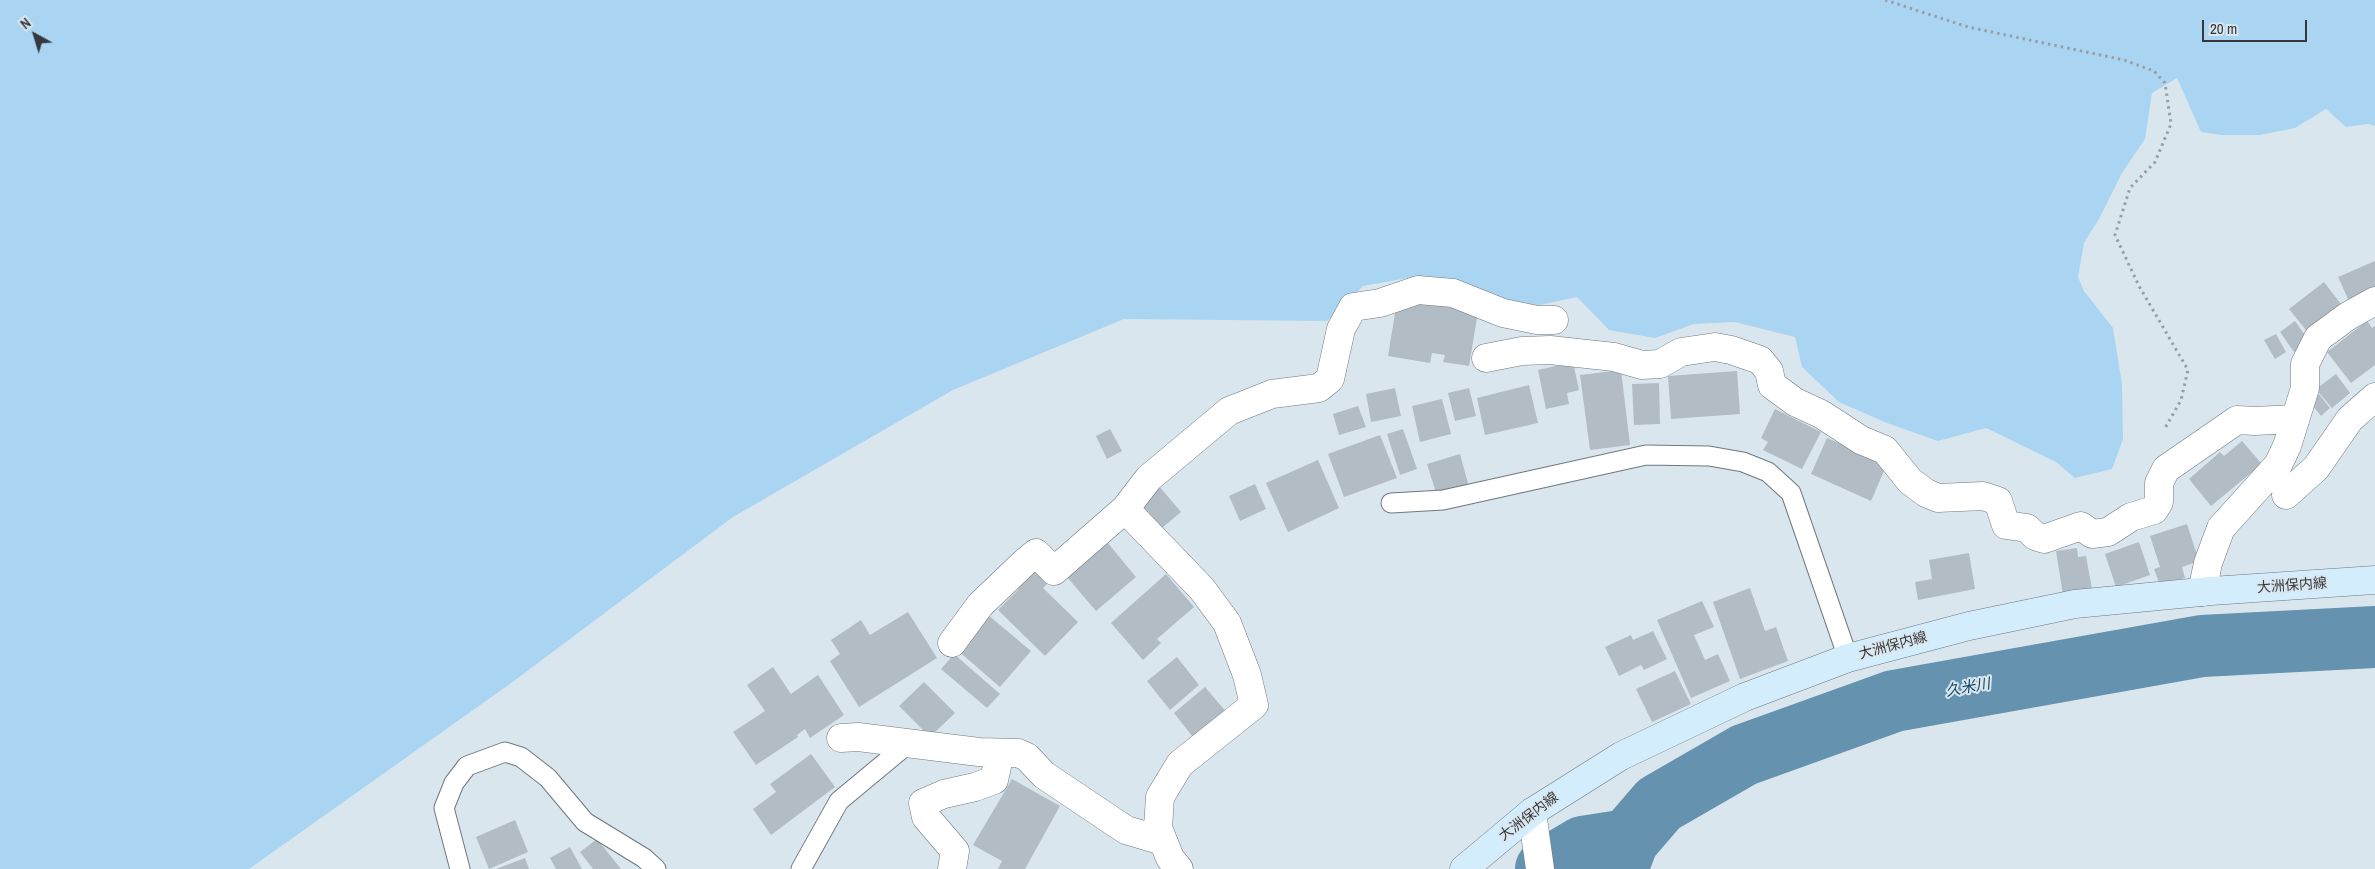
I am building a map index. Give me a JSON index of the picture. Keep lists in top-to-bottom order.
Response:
{
  "streets": {
    "main road": ["大洲保内線"]
  },
  "water": ["久米川"],
  "scale_bar": "20 m",
  "north": "top left"
}
